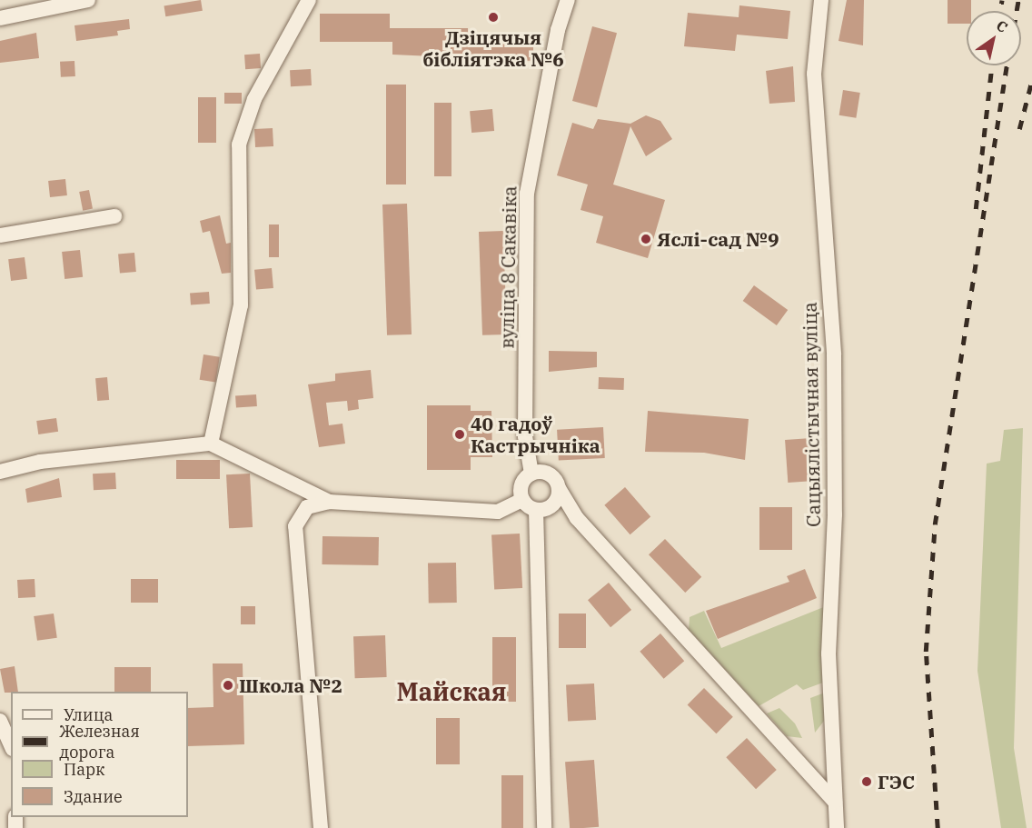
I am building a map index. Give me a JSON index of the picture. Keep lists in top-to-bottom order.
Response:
{
  "streets": {
    "street": ["вуліца 8 Сакавіка", "Сацыялістычная вуліца"]
  },
  "districts": ["Майская"],
  "places": [
    "Дзіцячыя бібліятэка №6",
    "Яслі-сад №9",
    "40 гадоў Кастрычніка",
    "Школа №2",
    "ГЭС"
  ],
  "legend": [
    "Улица",
    "Железная дорога",
    "Парк",
    "Здание"
  ],
  "north": "top right"
}
